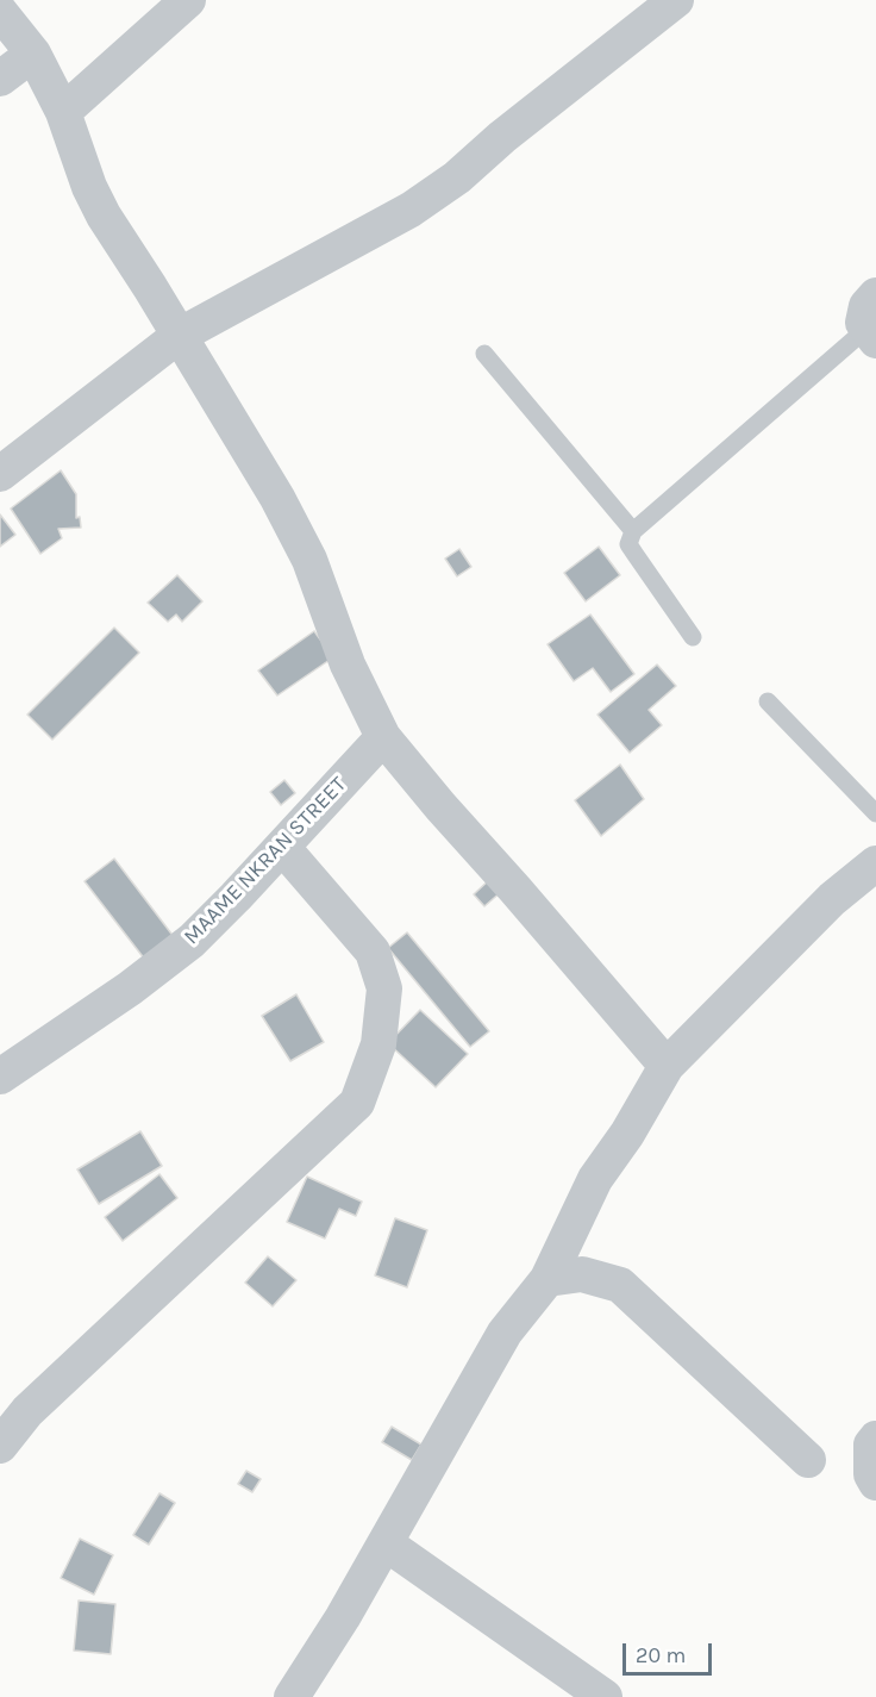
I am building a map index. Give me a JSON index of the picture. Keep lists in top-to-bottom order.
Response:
{
  "streets": {
    "street": ["MAAME NKRAN STREET"]
  },
  "scale_bar": "20 m"
}
